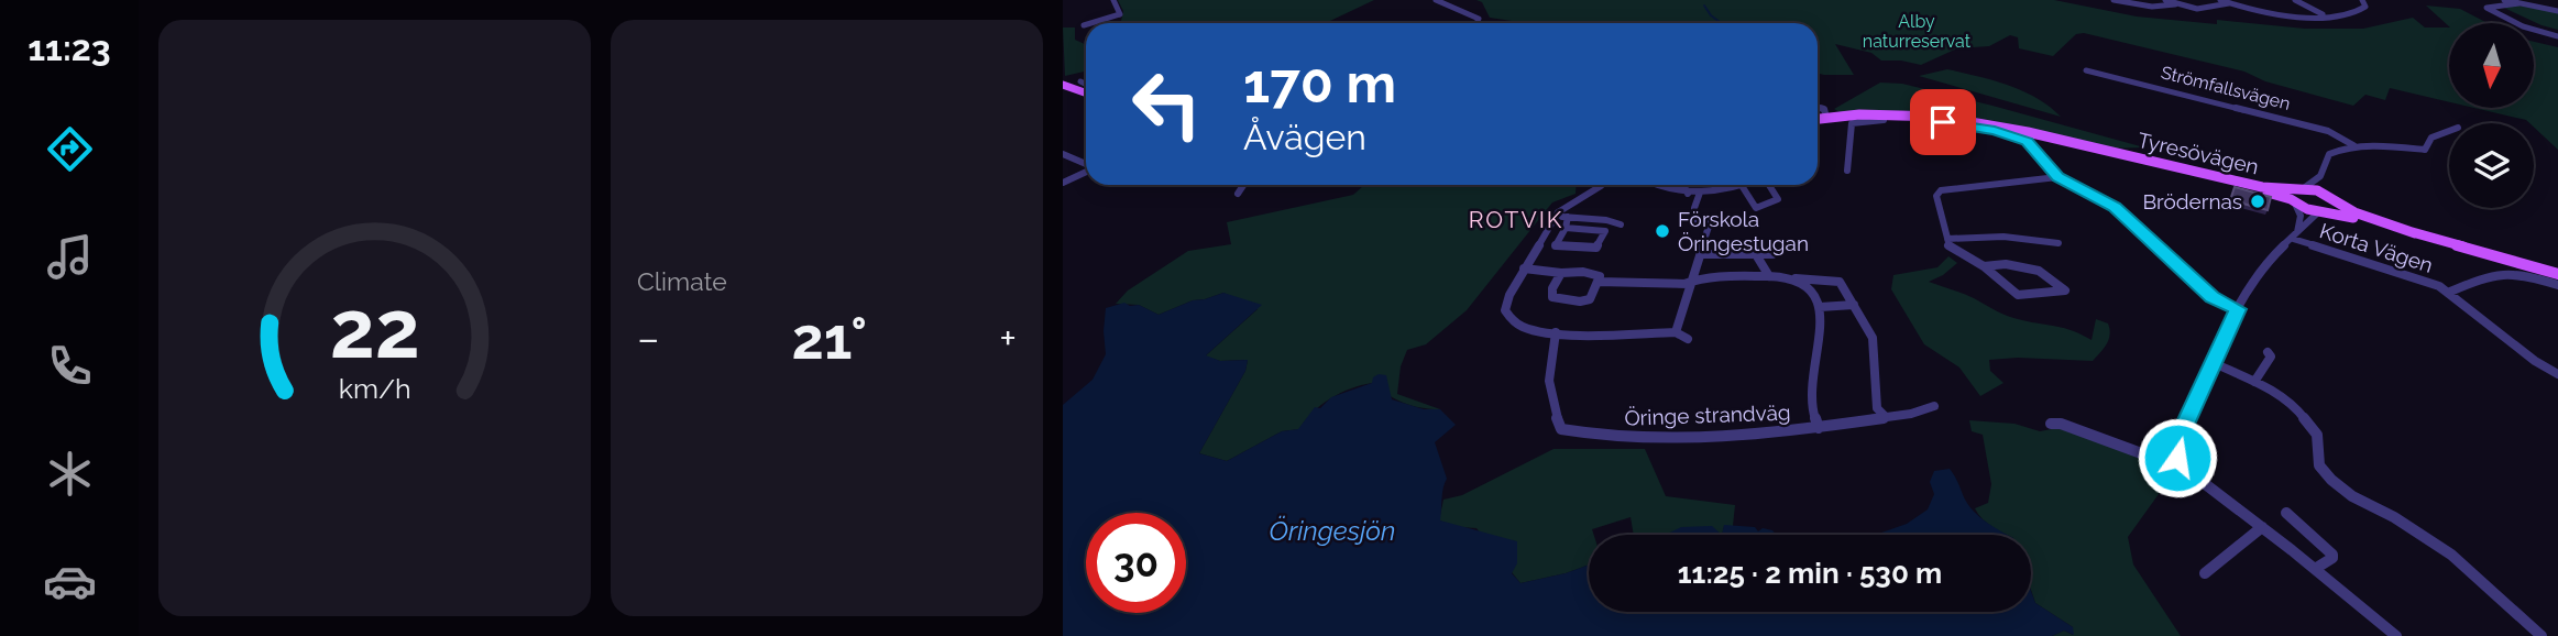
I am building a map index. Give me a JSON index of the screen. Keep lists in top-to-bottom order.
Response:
{
  "streets": {
    "main road": ["Tyresövägen"],
    "street": ["Strömfallsvägen", "Korta Vägen", "Öringe strandväg"]
  },
  "districts": ["ROTVIK"],
  "water": ["Öringesjön"],
  "parks": ["Alby naturreservat"],
  "places": ["Brödernas", "Förskola Öringestugan"],
  "north": "bottom",
  "page": {
    "tabs": "11:23",
    "tile": "Climate",
    "turn": ["170 m", "Åvägen"],
    "heat": ["−", "21°", "+"],
    "limit": "30",
    "trip": "11:25 · 2 min · 530 m",
    "gauge": ["22", "km/h"]
  }
}
